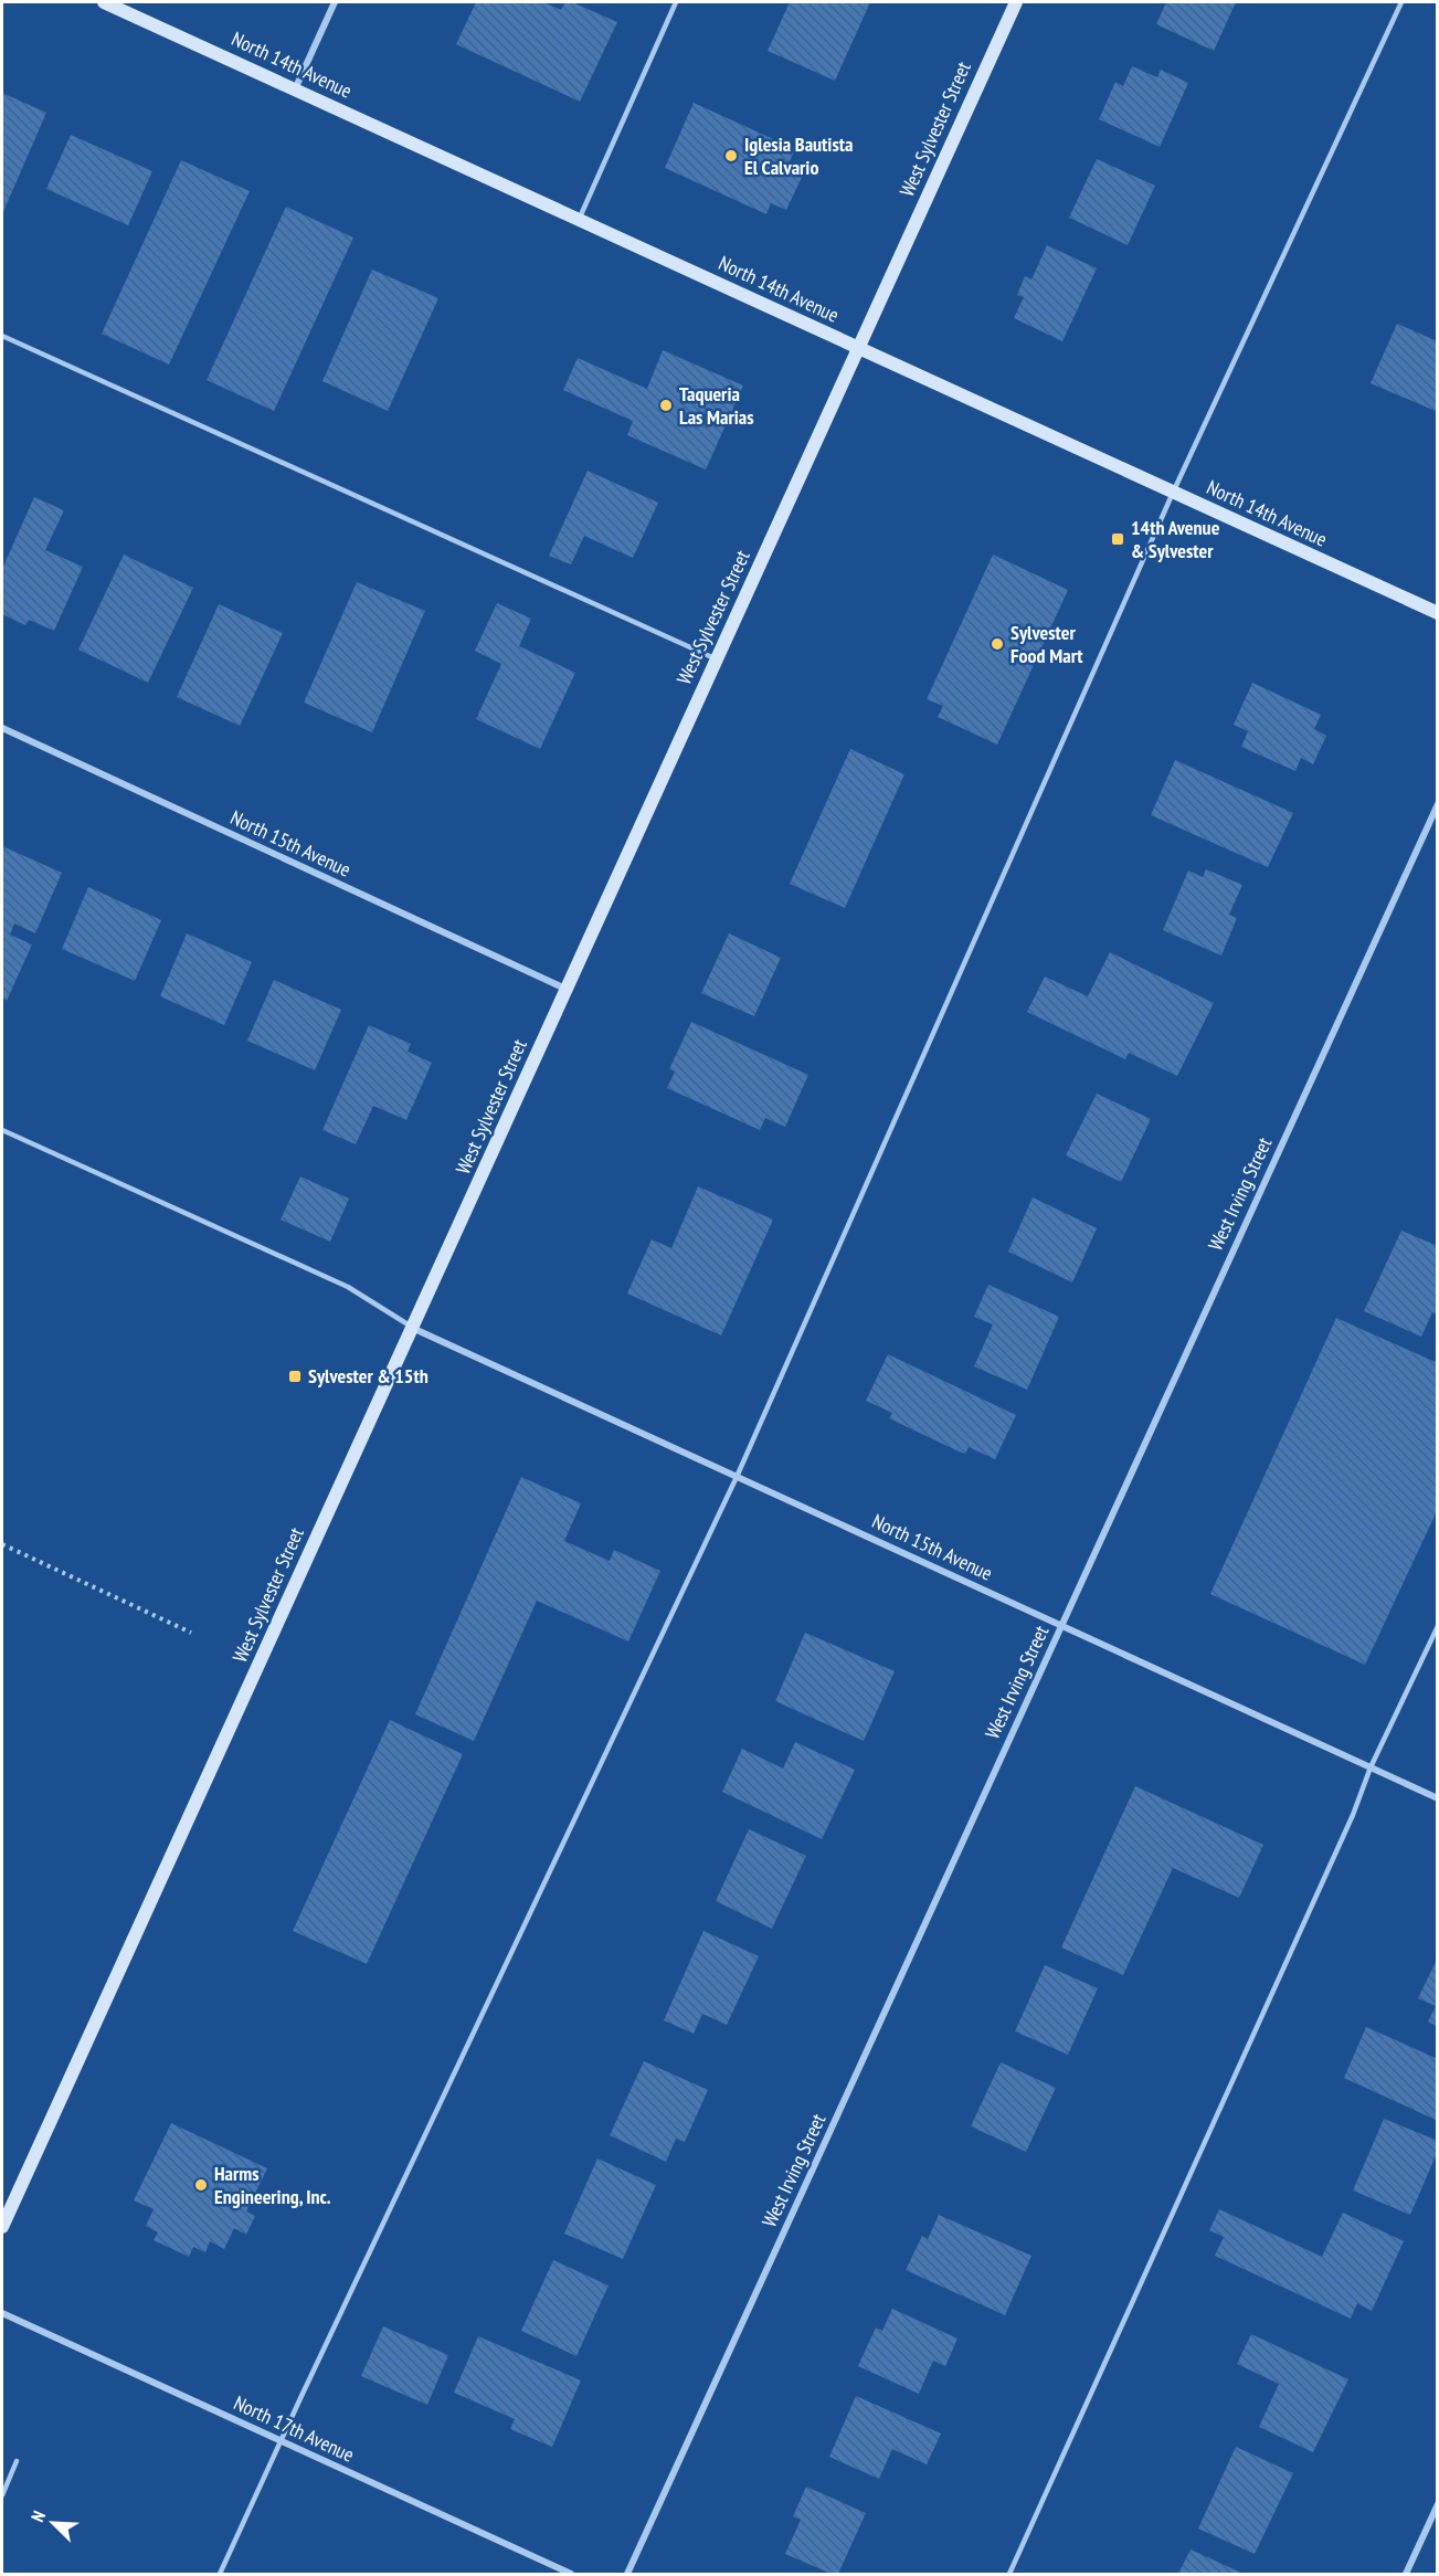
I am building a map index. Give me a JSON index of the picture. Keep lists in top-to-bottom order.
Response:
{
  "streets": {
    "street": [
      "North 14th Avenue",
      "West Sylvester Street",
      "North 15th Avenue",
      "West Irving Street",
      "North 17th Avenue"
    ]
  },
  "crossings": [
    ["North 14th Avenue", "West Sylvester Street"],
    ["West Sylvester Street", "North 15th Avenue"],
    ["North 15th Avenue", "West Irving Street"]
  ],
  "places": {
    "other": [
      "Iglesia Bautista El Calvario",
      "Taqueria Las Marias",
      "Sylvester Food Mart",
      "Harms Engineering, Inc."
    ],
    "transit": ["14th Avenue & Sylvester", "Sylvester & 15th"]
  },
  "north": "top left"
}
